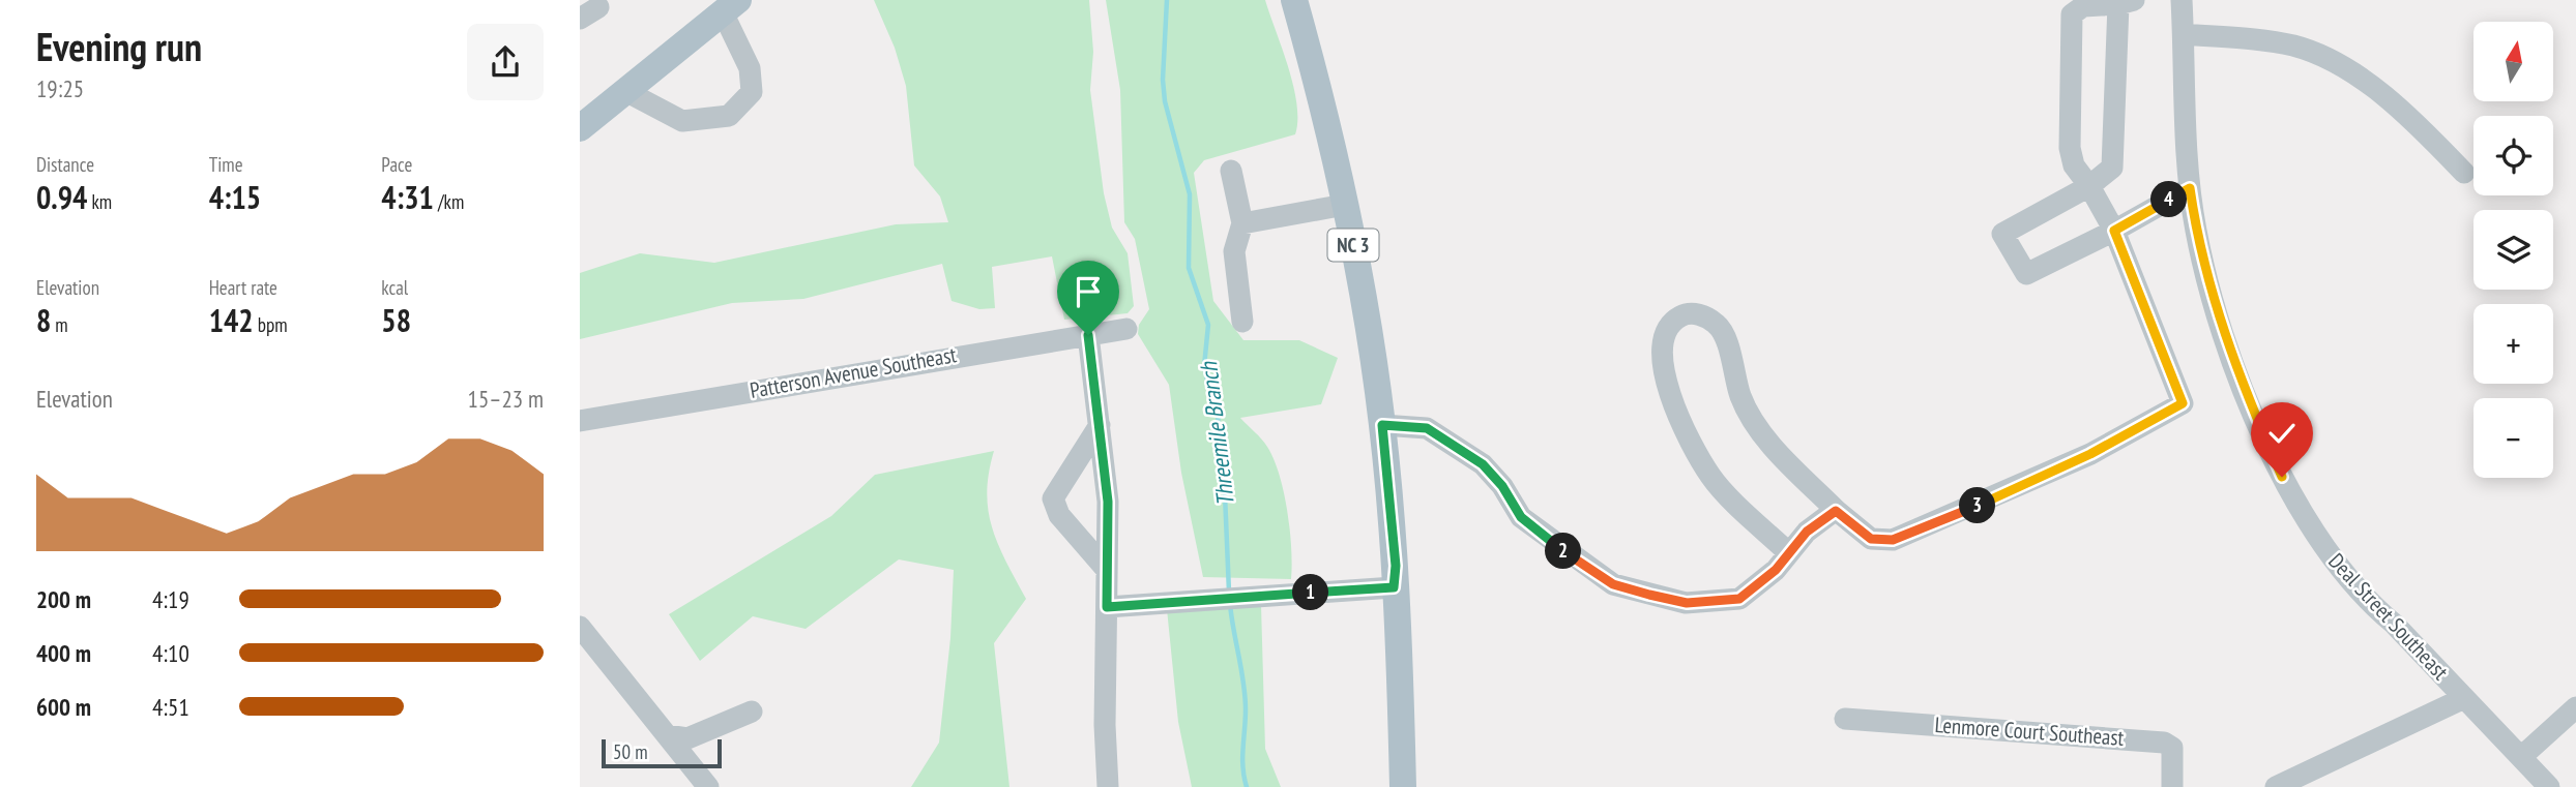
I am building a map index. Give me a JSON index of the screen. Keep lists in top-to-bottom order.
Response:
{
  "streets": {
    "main road": ["NC 3"],
    "street": ["Patterson Avenue Southeast", "Deal Street Southeast", "Lenmore Court Southeast"]
  },
  "water": ["Threemile Branch"],
  "scale_bar": "50 m",
  "north": "top",
  "page": {
    "heading": ["Evening run", "19:25"],
    "map_buttons": ["+", "−"],
    "stats": [
      ["Distance", "0.94 km"],
      ["Time", "4:15"],
      ["Pace", "4:31 /km"],
      ["Elevation", "8 m"],
      ["Heart rate", "142 bpm"],
      ["kcal", "58"]
    ],
    "pins": [
      "4",
      "3",
      "2",
      "1"
    ],
    "chart": ["Elevation", "15–23 m"],
    "list": [
      {
        "name": "200 m",
        "note": "4:19"
      },
      {
        "name": "400 m",
        "note": "4:10"
      },
      {
        "name": "600 m",
        "note": "4:51"
      }
    ],
    "scale": "50 m"
  }
}
